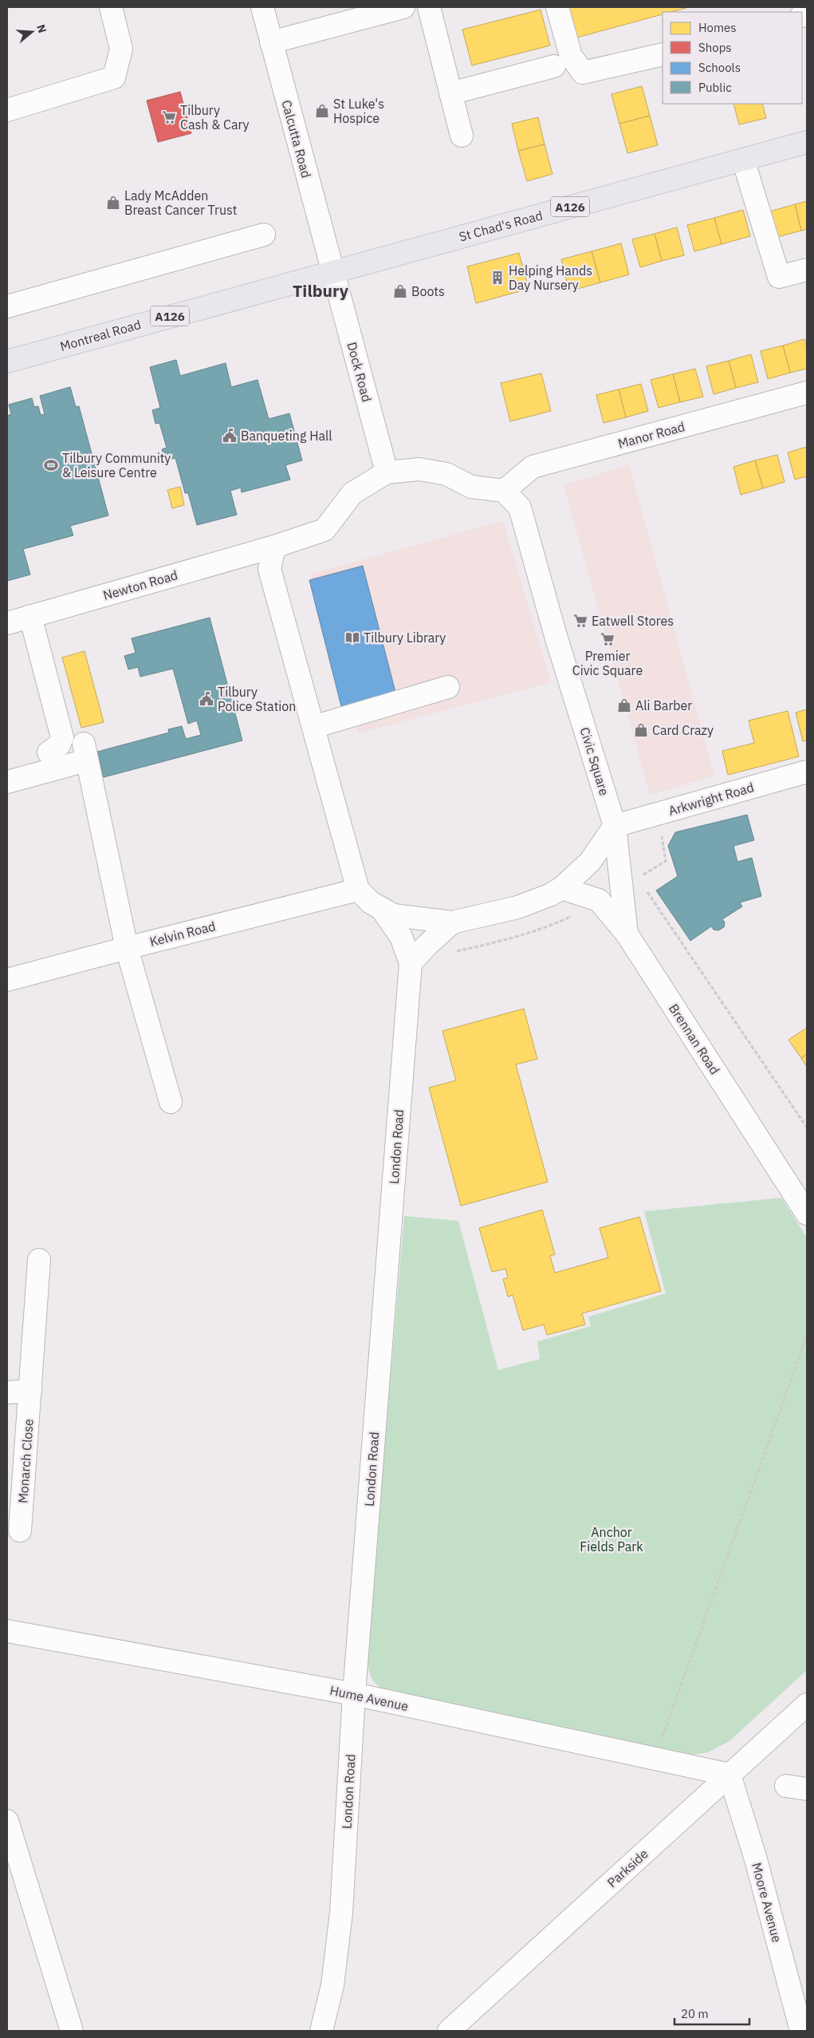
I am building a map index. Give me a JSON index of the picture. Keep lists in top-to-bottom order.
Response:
{
  "streets": {
    "main road": ["A126", "St Chad's Road", "Montreal Road"],
    "street": [
      "Calcutta Road",
      "Dock Road",
      "Manor Road",
      "Newton Road",
      "Civic Square",
      "Arkwright Road",
      "Kelvin Road",
      "Brennan Road",
      "London Road",
      "Monarch Close",
      "Hume Avenue",
      "Parkside",
      "Moore Avenue"
    ]
  },
  "crossings": [
    ["Calcutta Road", "St Chad's Road"],
    ["Calcutta Road", "Montreal Road"],
    ["Calcutta Road", "Dock Road"],
    ["St Chad's Road", "Montreal Road"],
    ["St Chad's Road", "Dock Road"],
    ["Montreal Road", "Dock Road"],
    ["Manor Road", "Civic Square"],
    ["Civic Square", "Arkwright Road"],
    ["Civic Square", "Brennan Road"],
    ["London Road", "Hume Avenue"],
    ["Hume Avenue", "Parkside"],
    ["Hume Avenue", "Moore Avenue"],
    ["Parkside", "Moore Avenue"]
  ],
  "districts": ["Tilbury"],
  "parks": ["Anchor Fields Park"],
  "places": {
    "shop": [
      "St Luke's Hospice",
      "Lady McAdden Breast Cancer Trust",
      "Boots",
      "Ali Barber",
      "Card Crazy"
    ],
    "supermarket": ["Tilbury Cash & Cary", "Eatwell Stores", "Premier Civic Square"],
    "building": ["Helping Hands Day Nursery"],
    "public building": ["Banqueting Hall", "Tilbury Police Station"],
    "sports": ["Tilbury Community & Leisure Centre"],
    "library": ["Tilbury Library"]
  },
  "legend": [
    "Homes",
    "Shops",
    "Schools",
    "Public"
  ],
  "scale_bar": "20 m",
  "north": "right"
}
